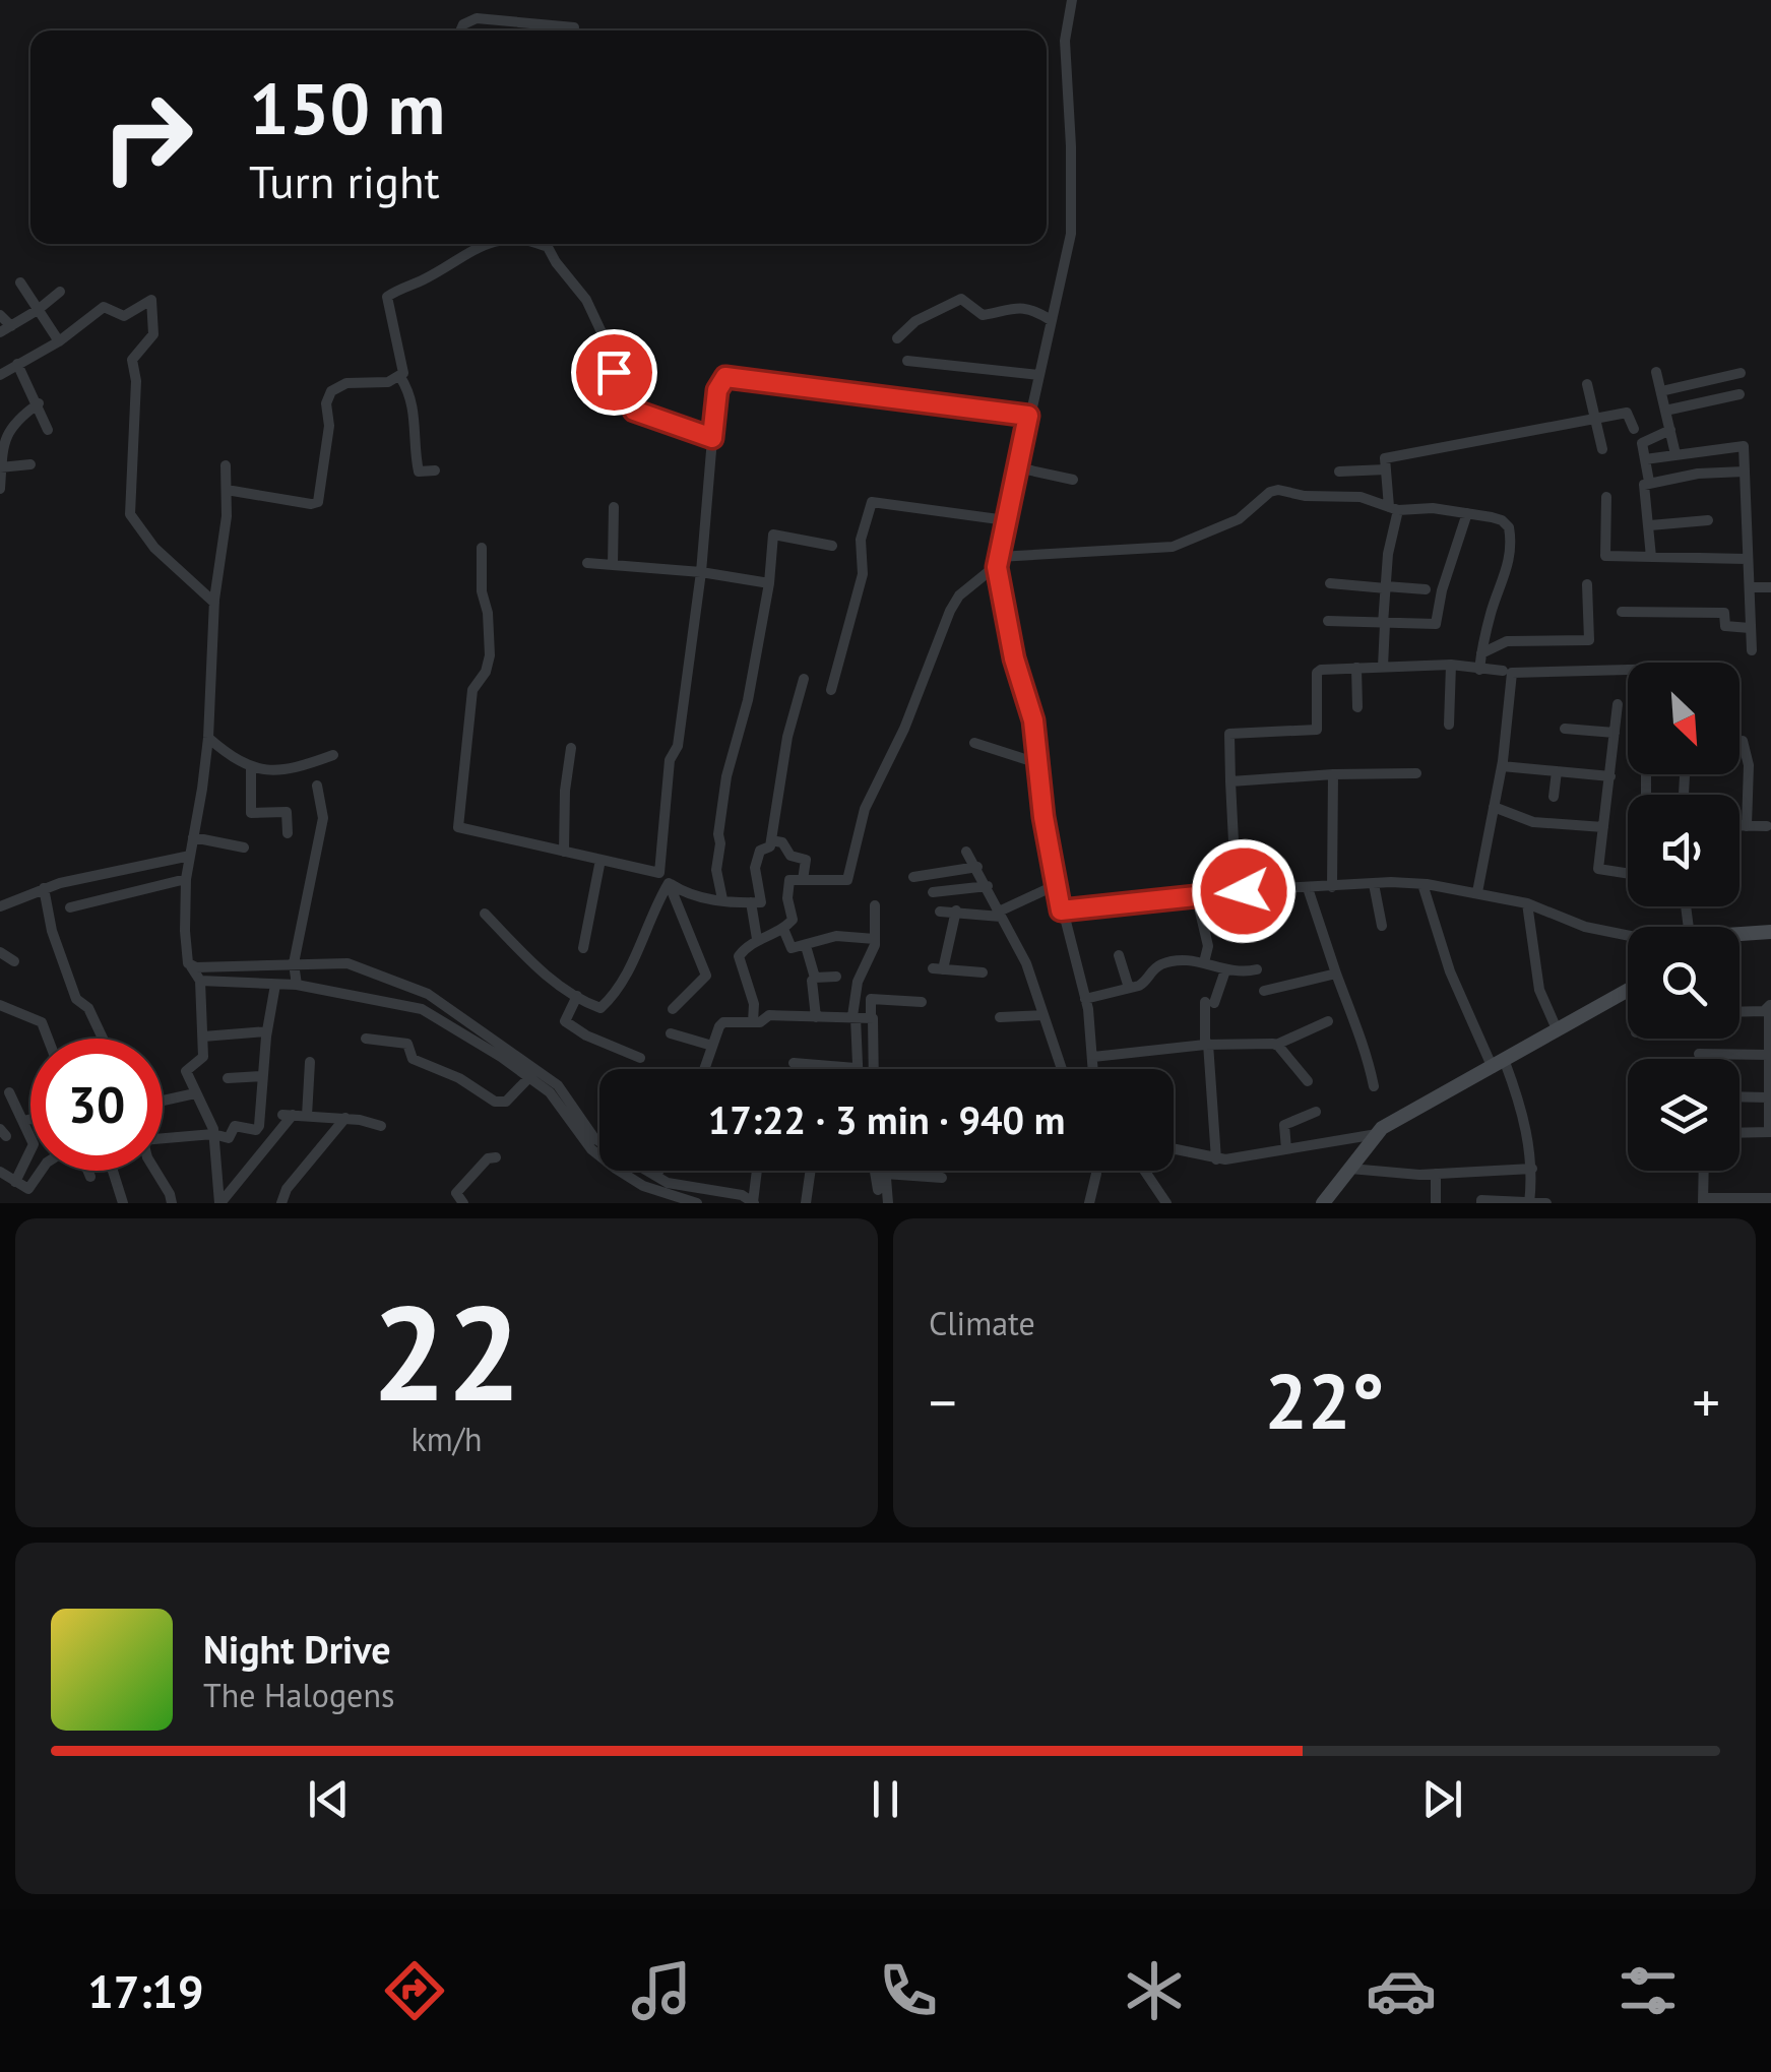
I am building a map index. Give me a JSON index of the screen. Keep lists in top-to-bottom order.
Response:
{
  "north": "bottom right",
  "page": {
    "turn": ["150 m", "Turn right"],
    "limit": "30",
    "trip": "17:22 · 3 min · 940 m",
    "tile": [
      ["22", "km/h"],
      "Climate"
    ],
    "heat": ["−", "22°", "+"],
    "song": ["Night Drive", "The Halogens"],
    "tabs": "17:19"
  }
}
